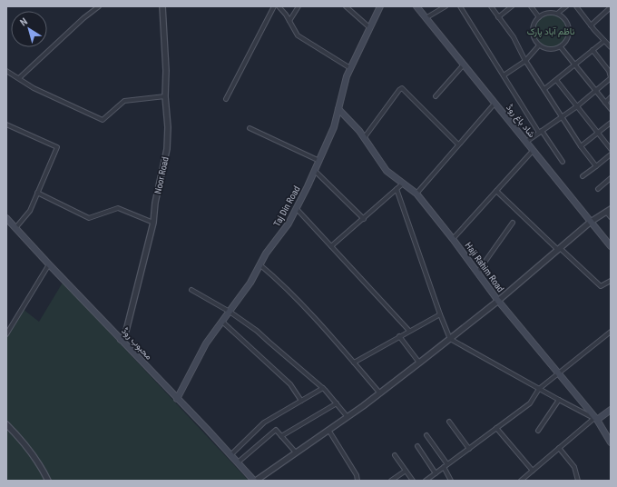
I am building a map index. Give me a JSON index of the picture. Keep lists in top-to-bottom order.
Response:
{
  "streets": {
    "main road": [
      "شاد باغ روڈ",
      "Taj Din Road",
      "Haji Rahim Road",
      "محبوب روڈ"
    ],
    "street": ["Noor Road"]
  },
  "crossings": [
    ["Noor Road", "محبوب روڈ"],
    ["Taj Din Road", "Haji Rahim Road"],
    ["Taj Din Road", "محبوب روڈ"]
  ],
  "parks": ["ناظم آباد پارک"],
  "north": "top left"
}
